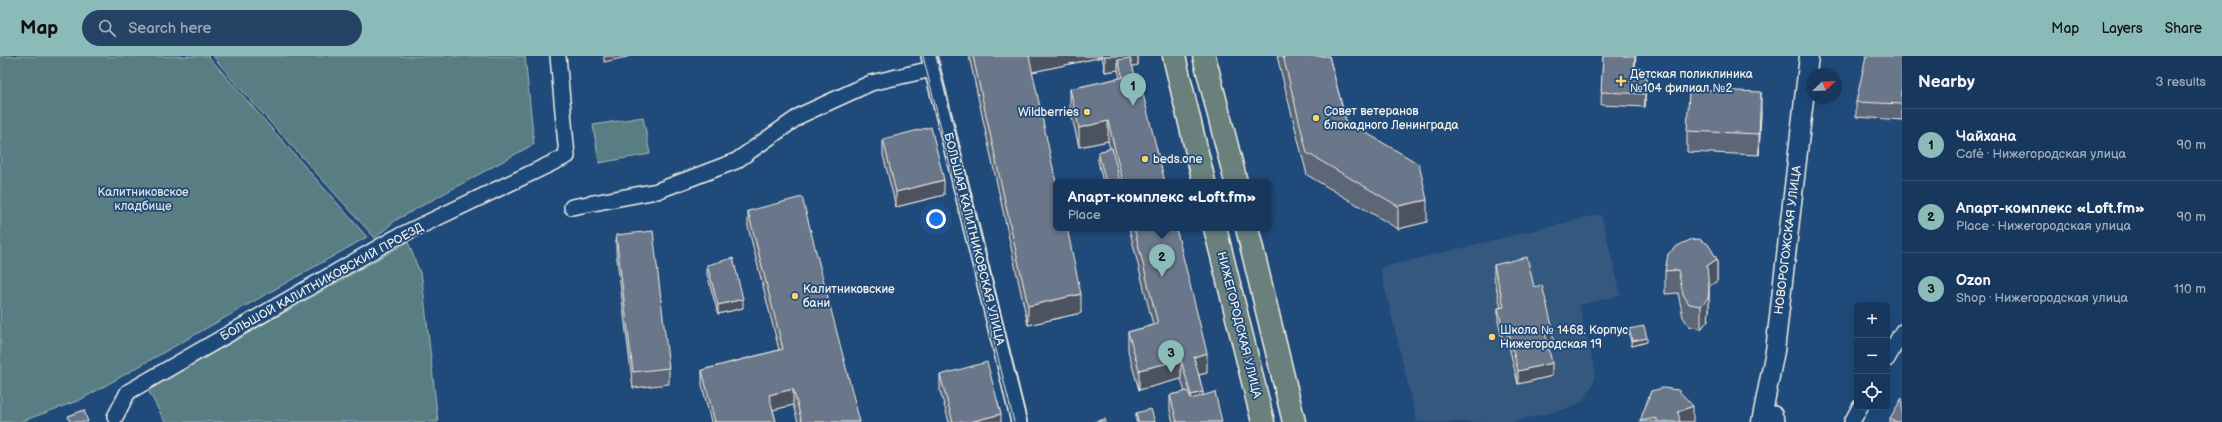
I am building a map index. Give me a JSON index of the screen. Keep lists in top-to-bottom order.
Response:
{
  "streets": {
    "main road": ["НИЖЕГОРОДСКАЯ УЛИЦА"],
    "street": ["БОЛЬШАЯ КАЛИТНИКОВСКАЯ УЛИЦА", "НОВОРОГОЖСКАЯ УЛИЦА", "БОЛЬШОЙ КАЛИТНИКОВСКИЙ ПРОЕЗД"]
  },
  "parks": ["Калитниковское кладбище"],
  "places": {
    "health": ["Детская поликлиника №104 филиал №2"],
    "other": [
      "Wildberries",
      "Совет ветеранов блокадного Ленинграда",
      "beds.one",
      "Калитниковские бани",
      "Школа № 1468. Корпус Нижегородская 19"
    ]
  },
  "north": "top right",
  "page": {
    "header": "Map",
    "search": "Search here",
    "nav": ["Map", "Layers", "Share"],
    "heading": ["Nearby", "3 results"],
    "pins": ["1", "2", "3"],
    "list": [
      {
        "mark": "1",
        "name": "Чайхана",
        "note": "Café · Нижегородская улица",
        "value": "90 m"
      },
      {
        "mark": "2",
        "name": "Апарт-комплекс «Loft.fm»",
        "note": "Place · Нижегородская улица",
        "value": "90 m"
      },
      {
        "mark": "3",
        "name": "Ozon",
        "note": "Shop · Нижегородская улица",
        "value": "110 m"
      }
    ],
    "popup": ["Апарт-комплекс «Loft.fm»", "Place"],
    "map_buttons": ["+", "−"]
  }
}
